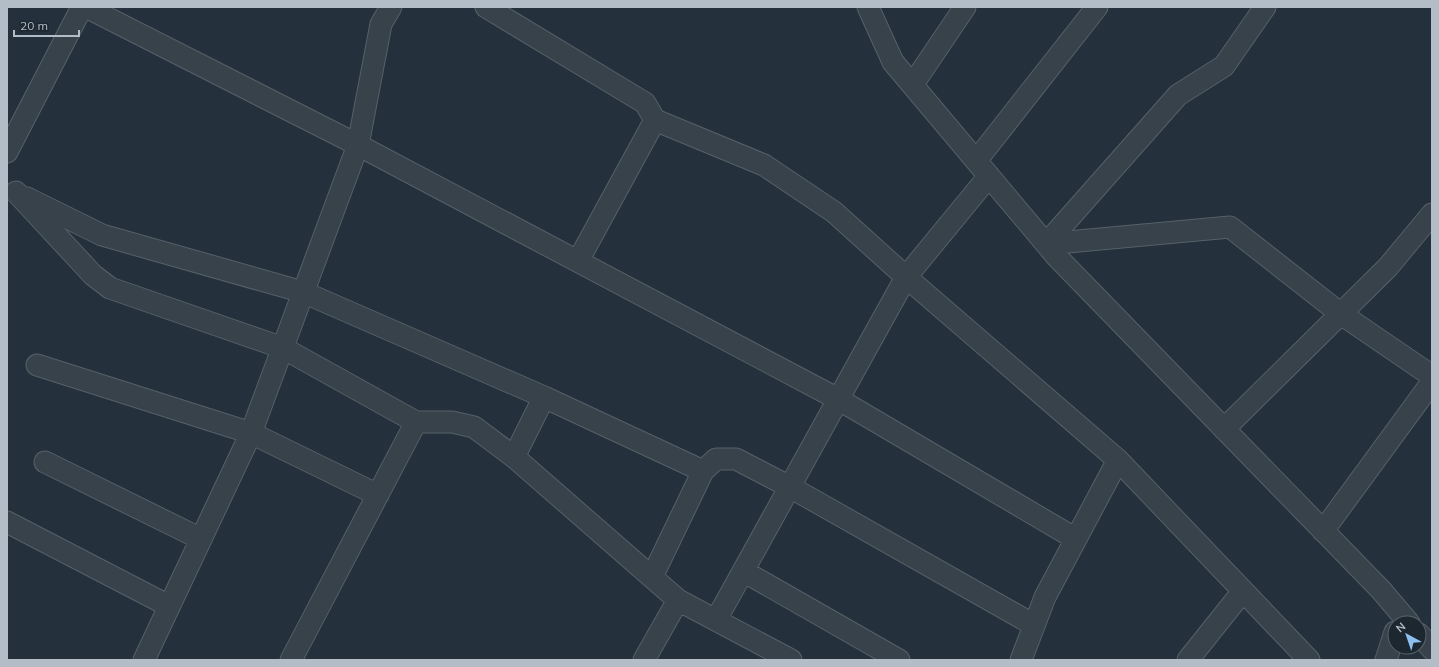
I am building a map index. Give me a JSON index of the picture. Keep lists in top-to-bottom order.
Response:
{
  "scale_bar": "20 m",
  "north": "top left"
}
